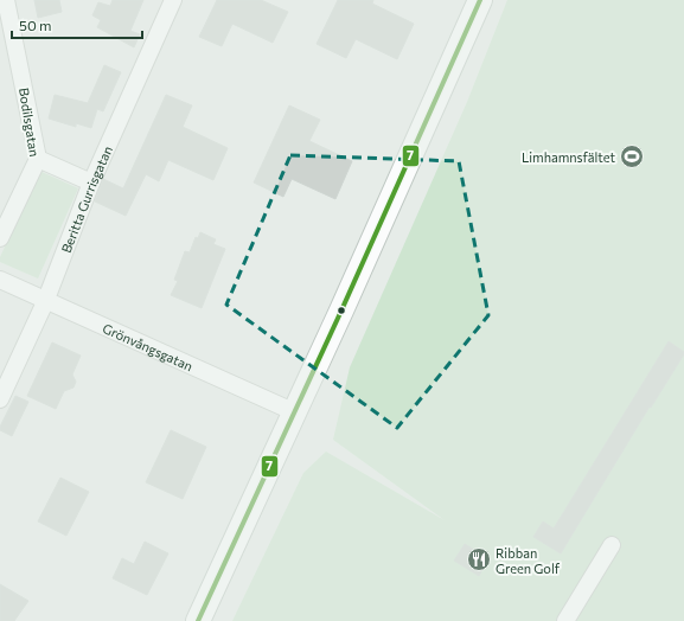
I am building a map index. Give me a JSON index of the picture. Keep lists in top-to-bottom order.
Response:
{
  "streets": {
    "street": ["Bodilsgatan", "Beritta Gurrisgatan", "Grönvångsgatan"]
  },
  "crossings": [
    ["Beritta Gurrisgatan", "Grönvångsgatan"]
  ],
  "places": {
    "sports": ["Limhamnsfältet"],
    "restaurant": ["Ribban Green Golf"]
  },
  "lines": ["transit line 7"],
  "scale_bar": "50 m"
}
